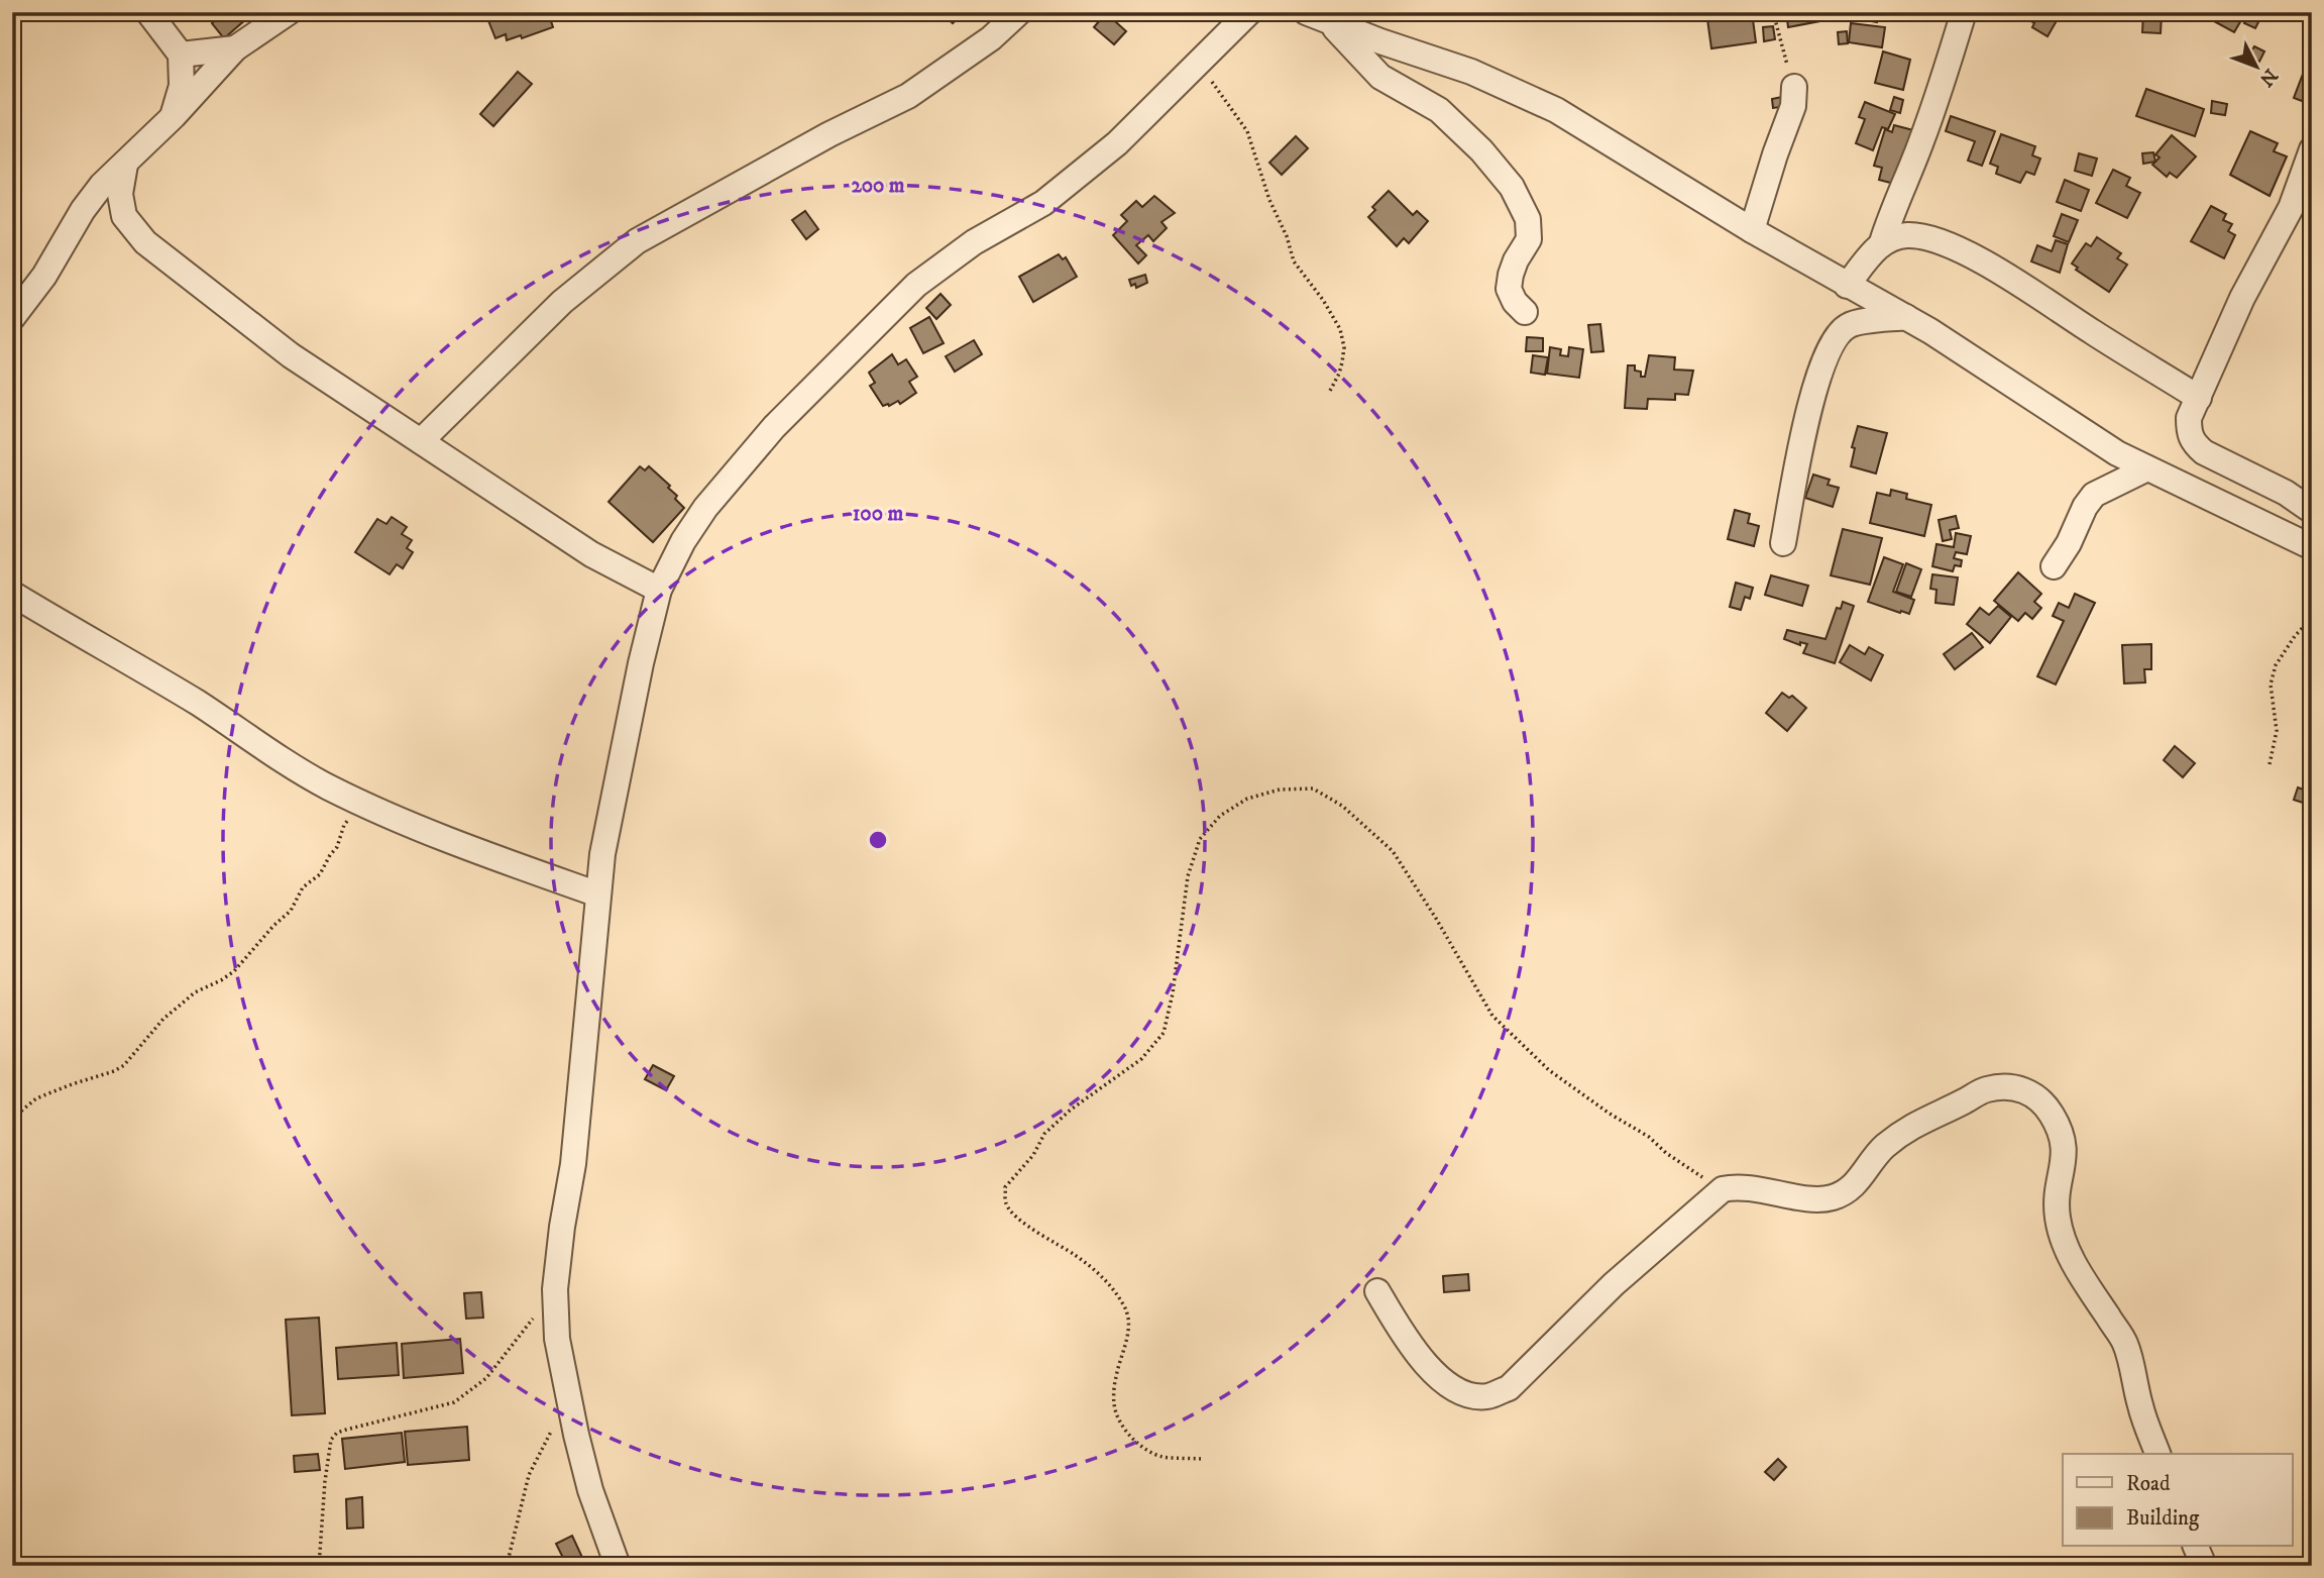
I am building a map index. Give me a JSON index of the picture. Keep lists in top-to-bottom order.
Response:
{
  "legend": ["Road", "Building"],
  "north": "bottom right",
  "rings": ["200 m", "100 m"]
}
